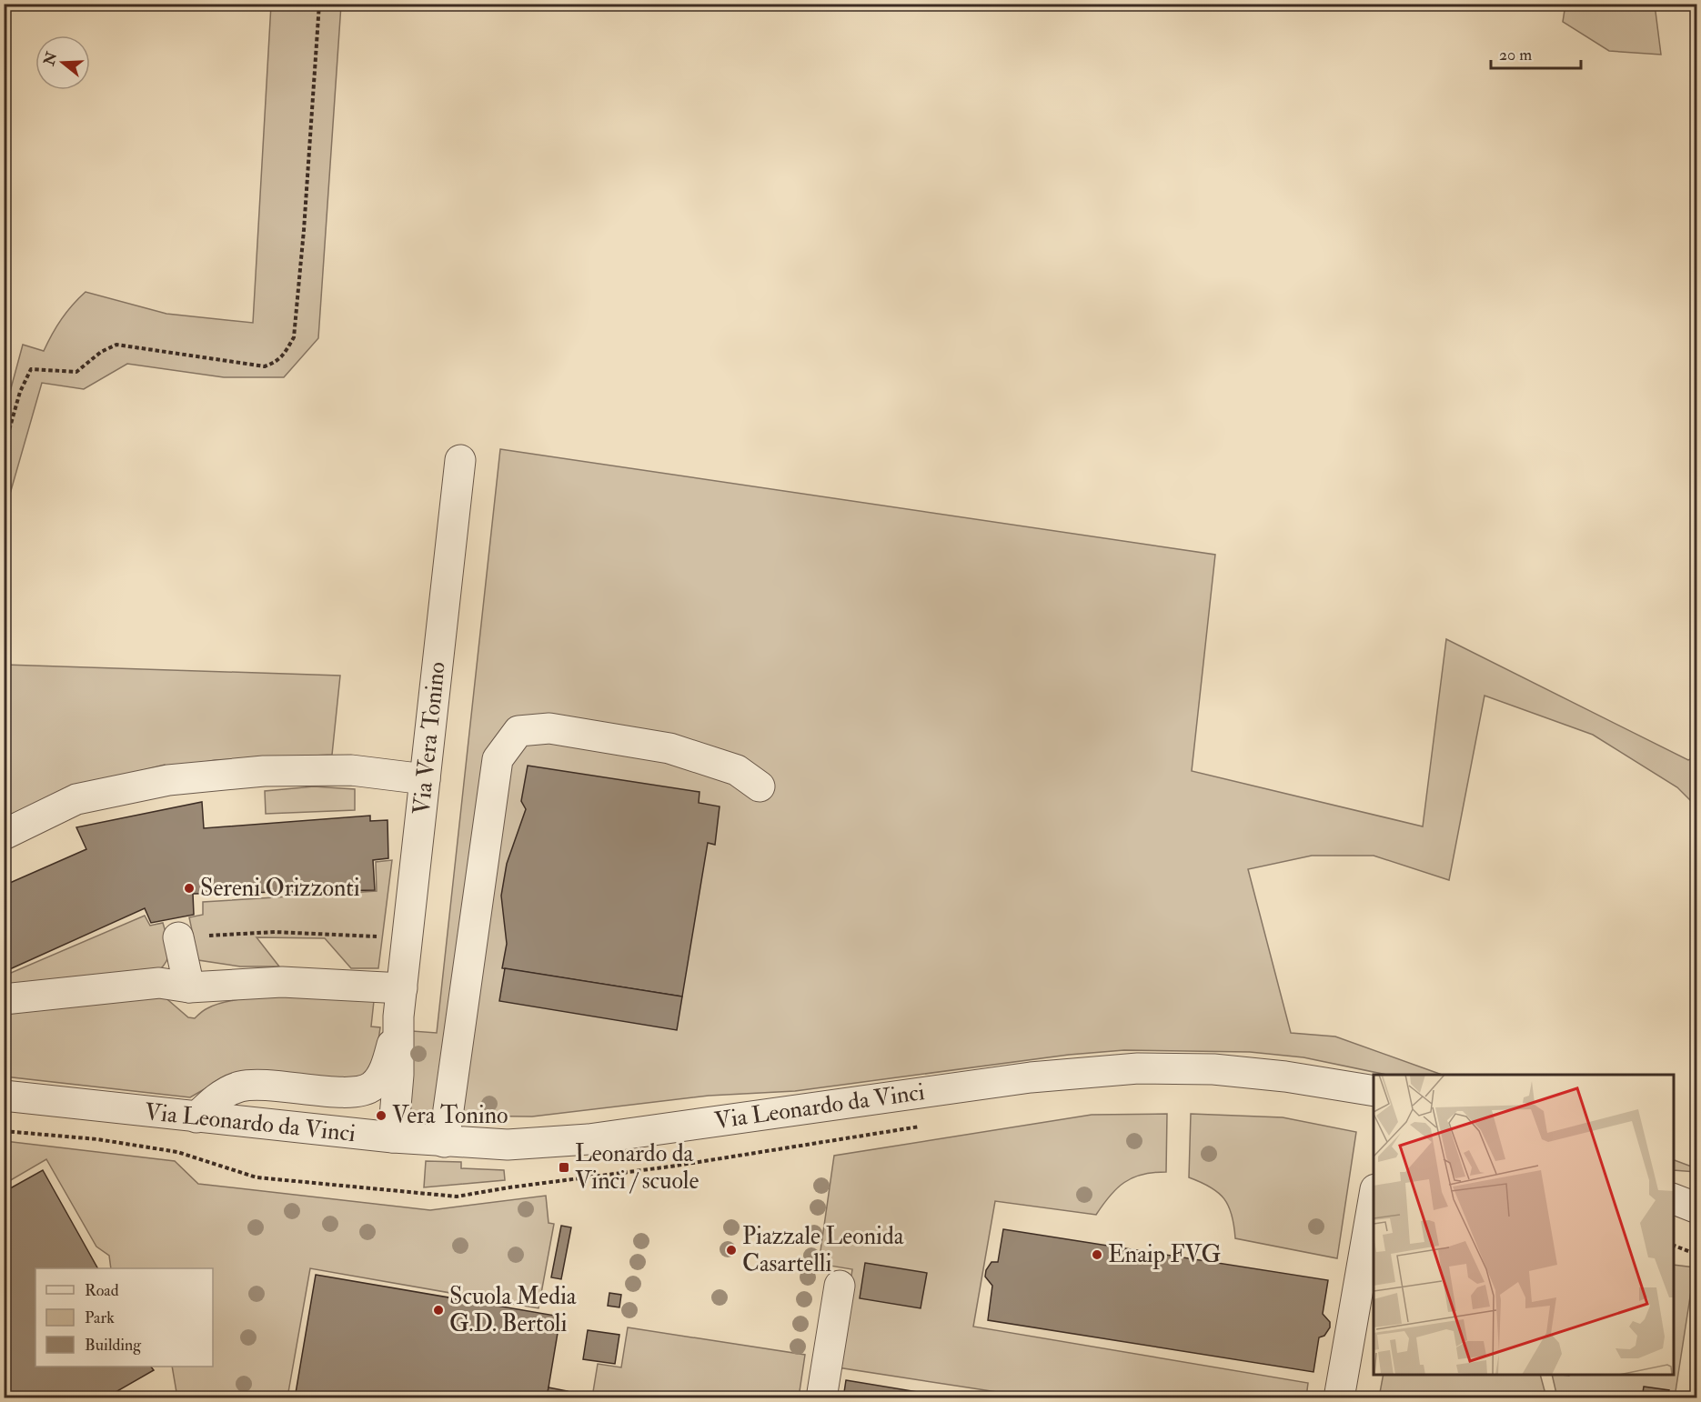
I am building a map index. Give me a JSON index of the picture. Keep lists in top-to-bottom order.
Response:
{
  "streets": {
    "street": ["Via Vera Tonino", "Via Leonardo da Vinci"]
  },
  "crossings": [
    ["Via Vera Tonino", "Via Leonardo da Vinci"]
  ],
  "places": {
    "other": [
      "Sereni Orizzonti",
      "Vera Tonino",
      "Piazzale Leonida Casartelli",
      "Enaip FVG",
      "Scuola Media G.D. Bertoli"
    ],
    "transit": ["Leonardo da Vinci / scuole"]
  },
  "legend": ["Road", "Park", "Building"],
  "scale_bar": "20 m",
  "north": "left"
}
